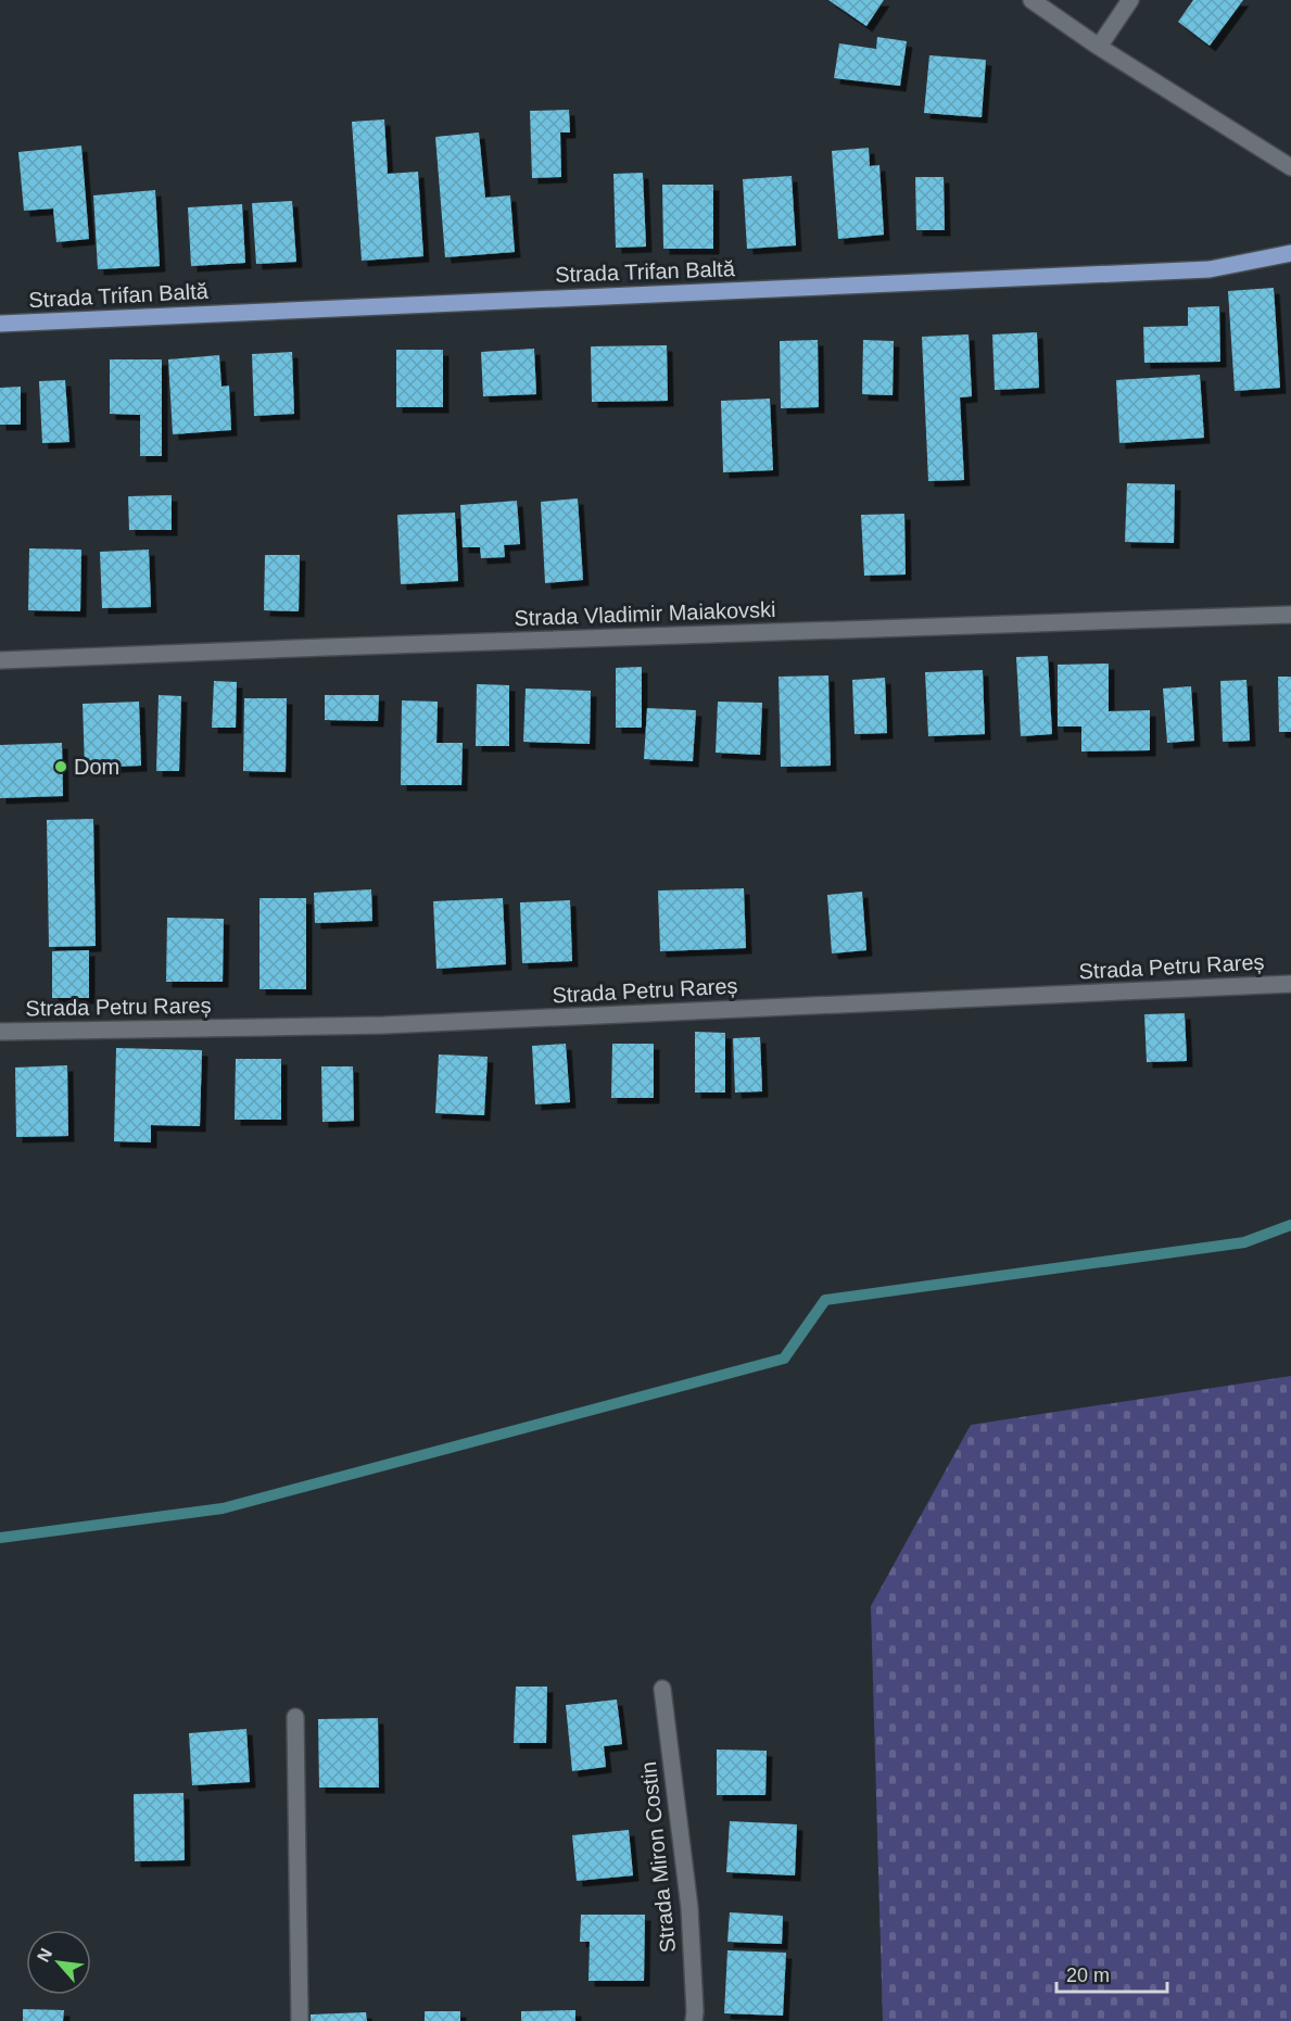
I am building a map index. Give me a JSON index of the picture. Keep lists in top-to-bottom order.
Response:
{
  "streets": {
    "main road": ["Strada Trifan Baltă"],
    "street": ["Strada Vladimir Maiakovski", "Strada Petru Rareș", "Strada Miron Costin"]
  },
  "places": ["Dom"],
  "scale_bar": "20 m",
  "north": "top left"
}
